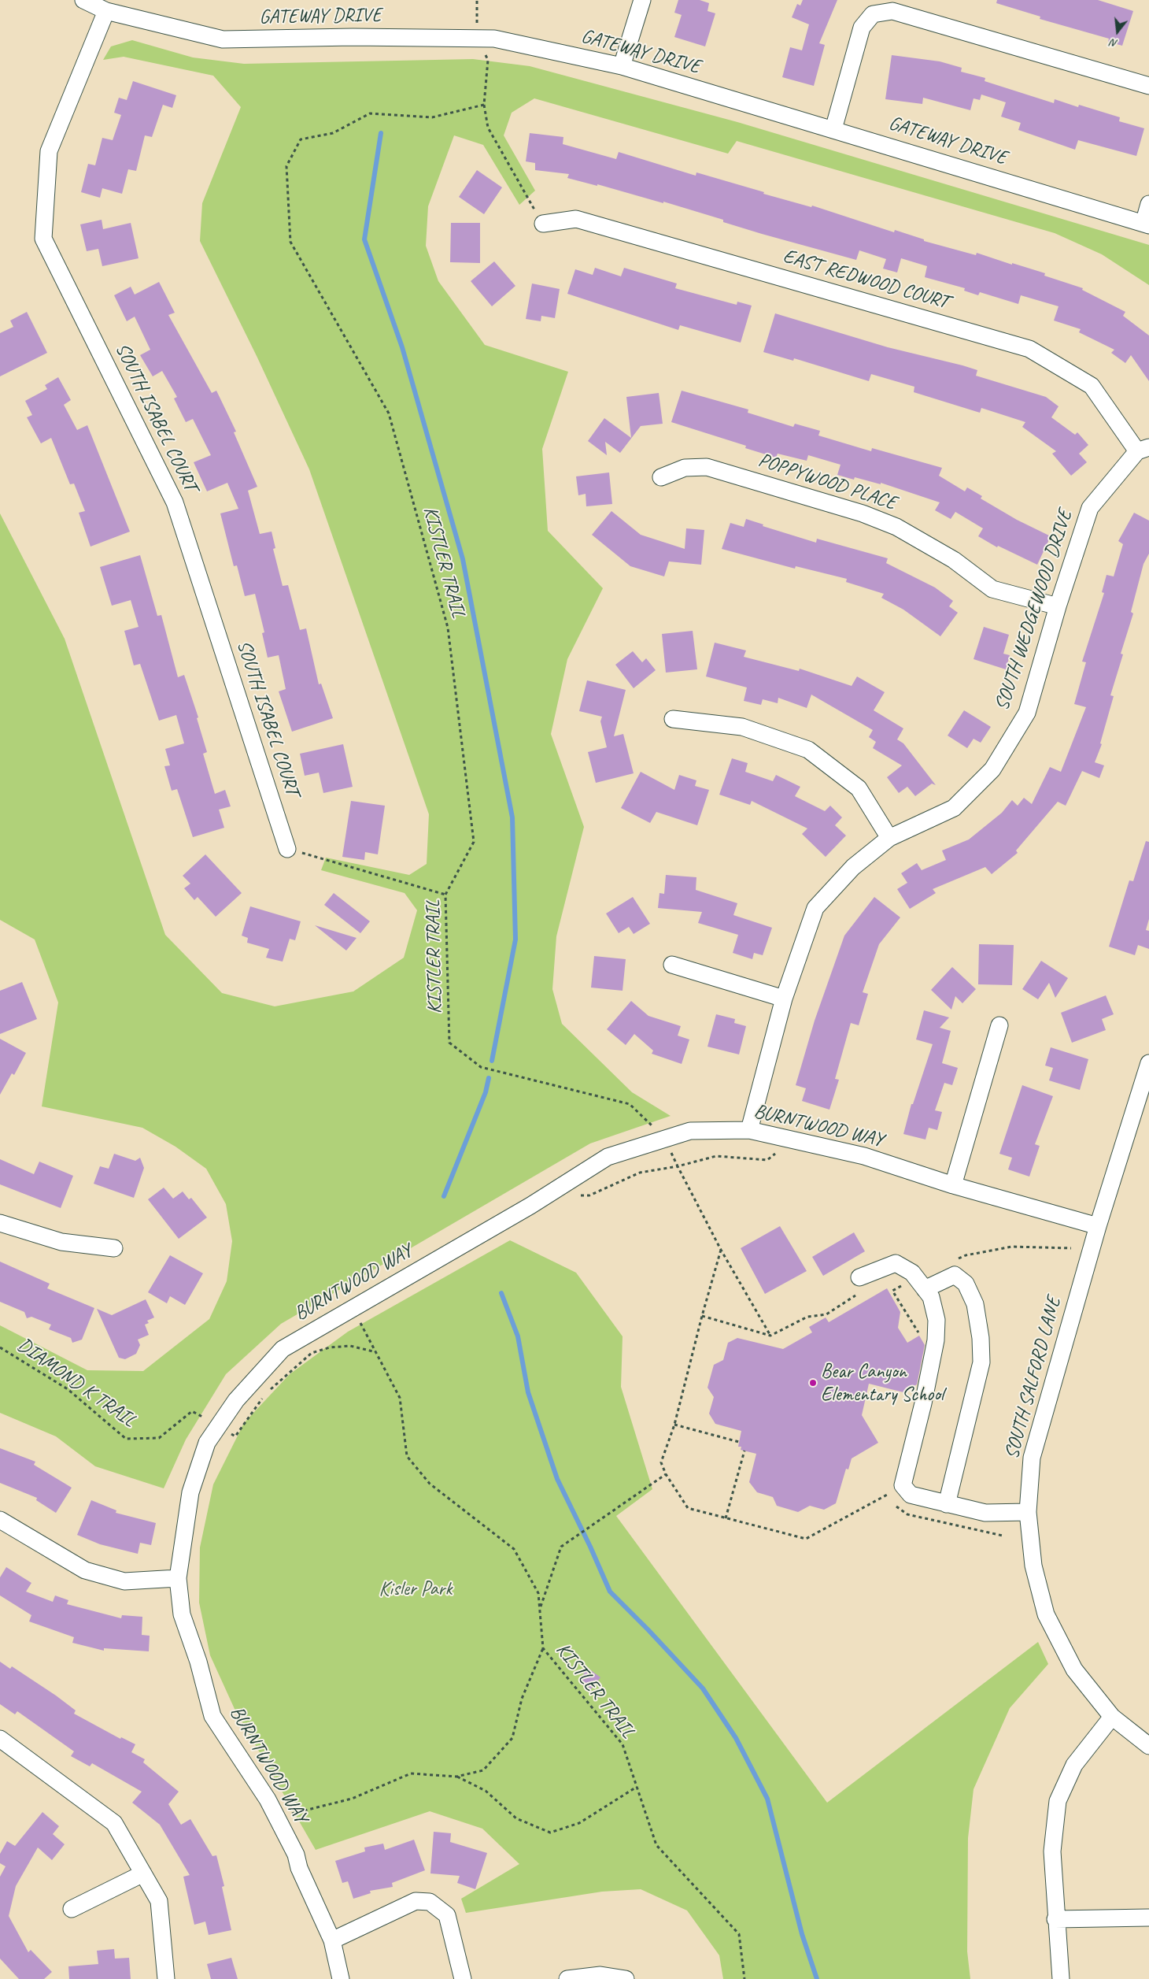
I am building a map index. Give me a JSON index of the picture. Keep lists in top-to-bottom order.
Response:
{
  "streets": {
    "street": [
      "GATEWAY DRIVE",
      "EAST REDWOOD COURT",
      "SOUTH ISABEL COURT",
      "POPPYWOOD PLACE",
      "SOUTH WEDGEWOOD DRIVE",
      "BURNTWOOD WAY",
      "SOUTH SALFORD LANE"
    ],
    "path": ["KISTLER TRAIL", "DIAMOND K TRAIL"]
  },
  "crossings": [
    ["GATEWAY DRIVE", "SOUTH ISABEL COURT"],
    ["EAST REDWOOD COURT", "SOUTH WEDGEWOOD DRIVE"],
    ["POPPYWOOD PLACE", "SOUTH WEDGEWOOD DRIVE"],
    ["KISTLER TRAIL", "BURNTWOOD WAY"],
    ["SOUTH WEDGEWOOD DRIVE", "BURNTWOOD WAY"],
    ["BURNTWOOD WAY", "SOUTH SALFORD LANE"],
    ["BURNTWOOD WAY", "DIAMOND K TRAIL"]
  ],
  "parks": ["Kisler Park"],
  "places": ["Bear Canyon Elementary School"],
  "north": "bottom"
}
